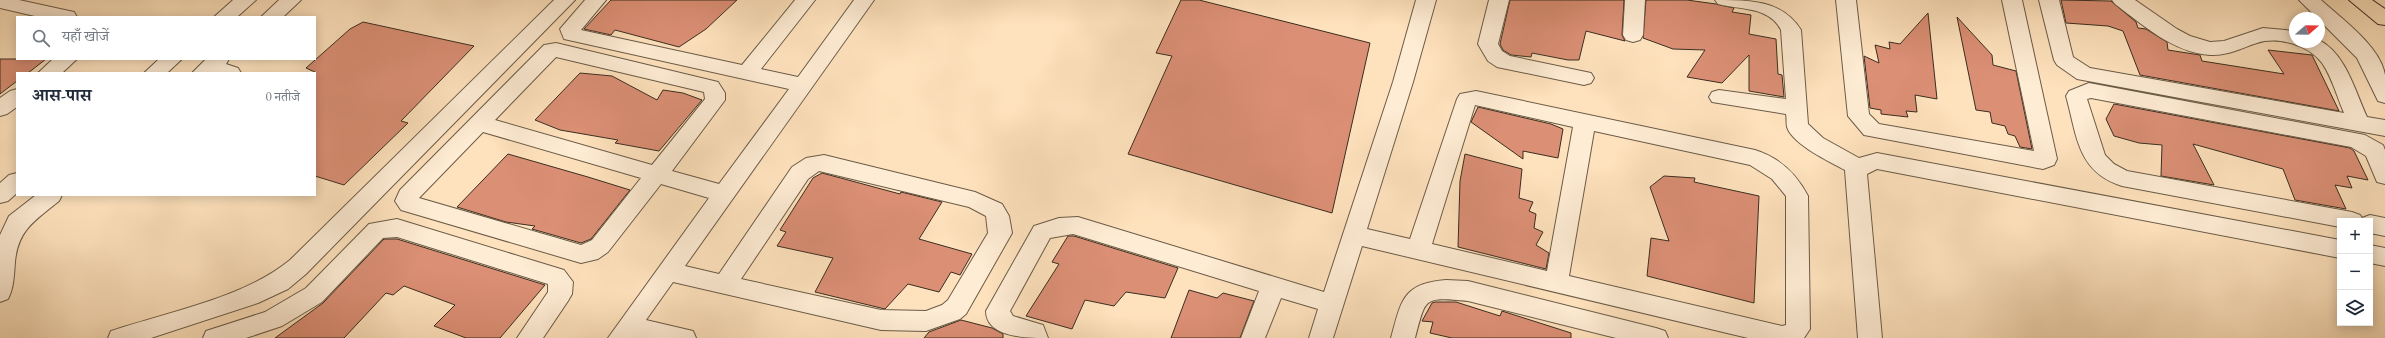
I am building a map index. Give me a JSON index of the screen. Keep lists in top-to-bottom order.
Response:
{
  "north": "right",
  "page": {
    "search": "यहाँ खोजें",
    "heading": ["आस-पास", "0 नतीजे"],
    "map_buttons": ["+", "−"]
  }
}
